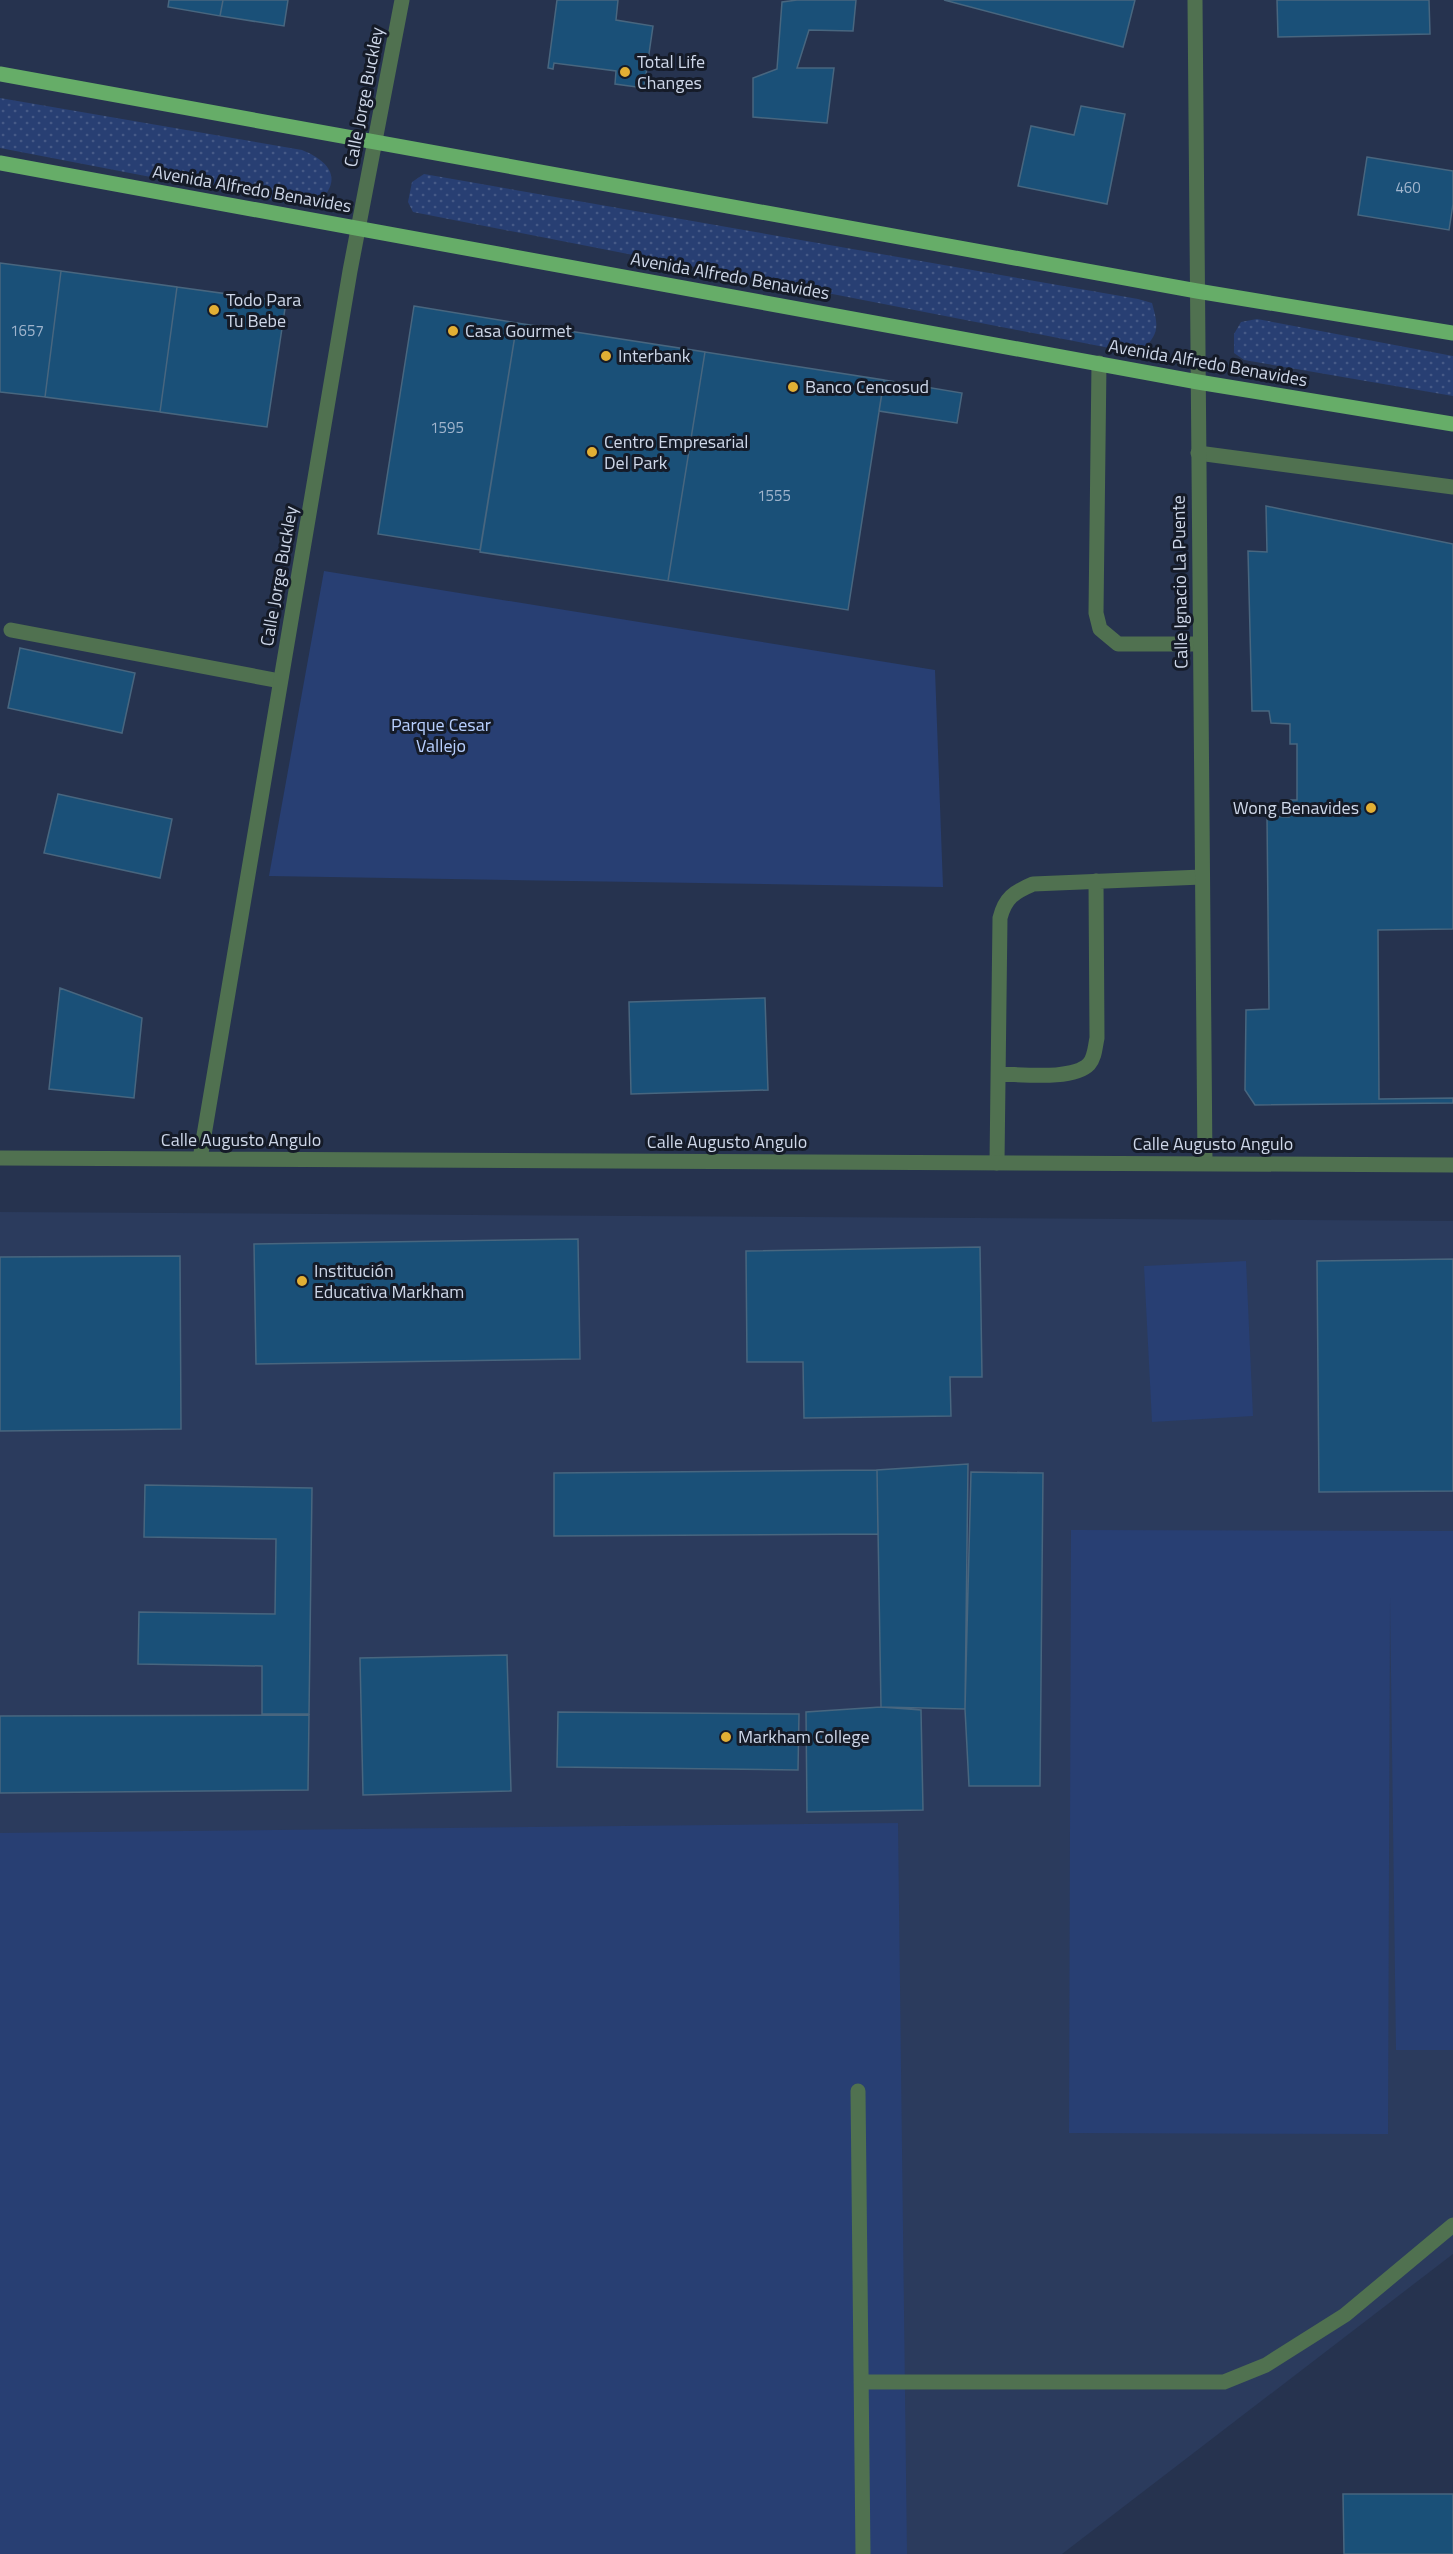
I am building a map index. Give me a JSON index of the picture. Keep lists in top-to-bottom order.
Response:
{
  "streets": {
    "main road": ["Avenida Alfredo Benavides"],
    "street": ["Calle Jorge Buckley", "Calle Ignacio La Puente", "Calle Augusto Angulo"]
  },
  "crossings": [
    ["Calle Jorge Buckley", "Avenida Alfredo Benavides"],
    ["Calle Jorge Buckley", "Calle Augusto Angulo"],
    ["Avenida Alfredo Benavides", "Calle Ignacio La Puente"],
    ["Calle Ignacio La Puente", "Calle Augusto Angulo"]
  ],
  "parks": ["Parque Cesar Vallejo"],
  "places": [
    "Total Life Changes",
    "Todo Para Tu Bebe",
    "Casa Gourmet",
    "Interbank",
    "Banco Cencosud",
    "Centro Empresarial Del Park",
    "Wong Benavides",
    "Institución Educativa Markham",
    "Markham College"
  ],
  "house_numbers": [
    "460",
    "1657",
    "1595",
    "1555"
  ]
}
